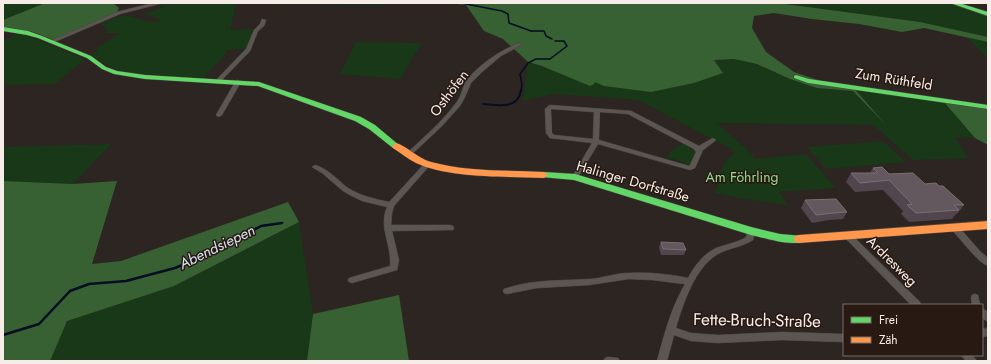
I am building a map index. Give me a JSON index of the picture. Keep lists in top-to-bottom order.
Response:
{
  "streets": {
    "street": [
      "Zum Rüthfeld",
      "Osthöfen",
      "Halinger Dorfstraße",
      "Ardresweg",
      "Fette-Bruch-Straße"
    ]
  },
  "crossings": [
    ["Osthöfen", "Halinger Dorfstraße"],
    ["Halinger Dorfstraße", "Ardresweg"]
  ],
  "water": ["Abendsiepen"],
  "parks": ["Am Föhrling"],
  "legend": ["Frei", "Zäh"]
}
